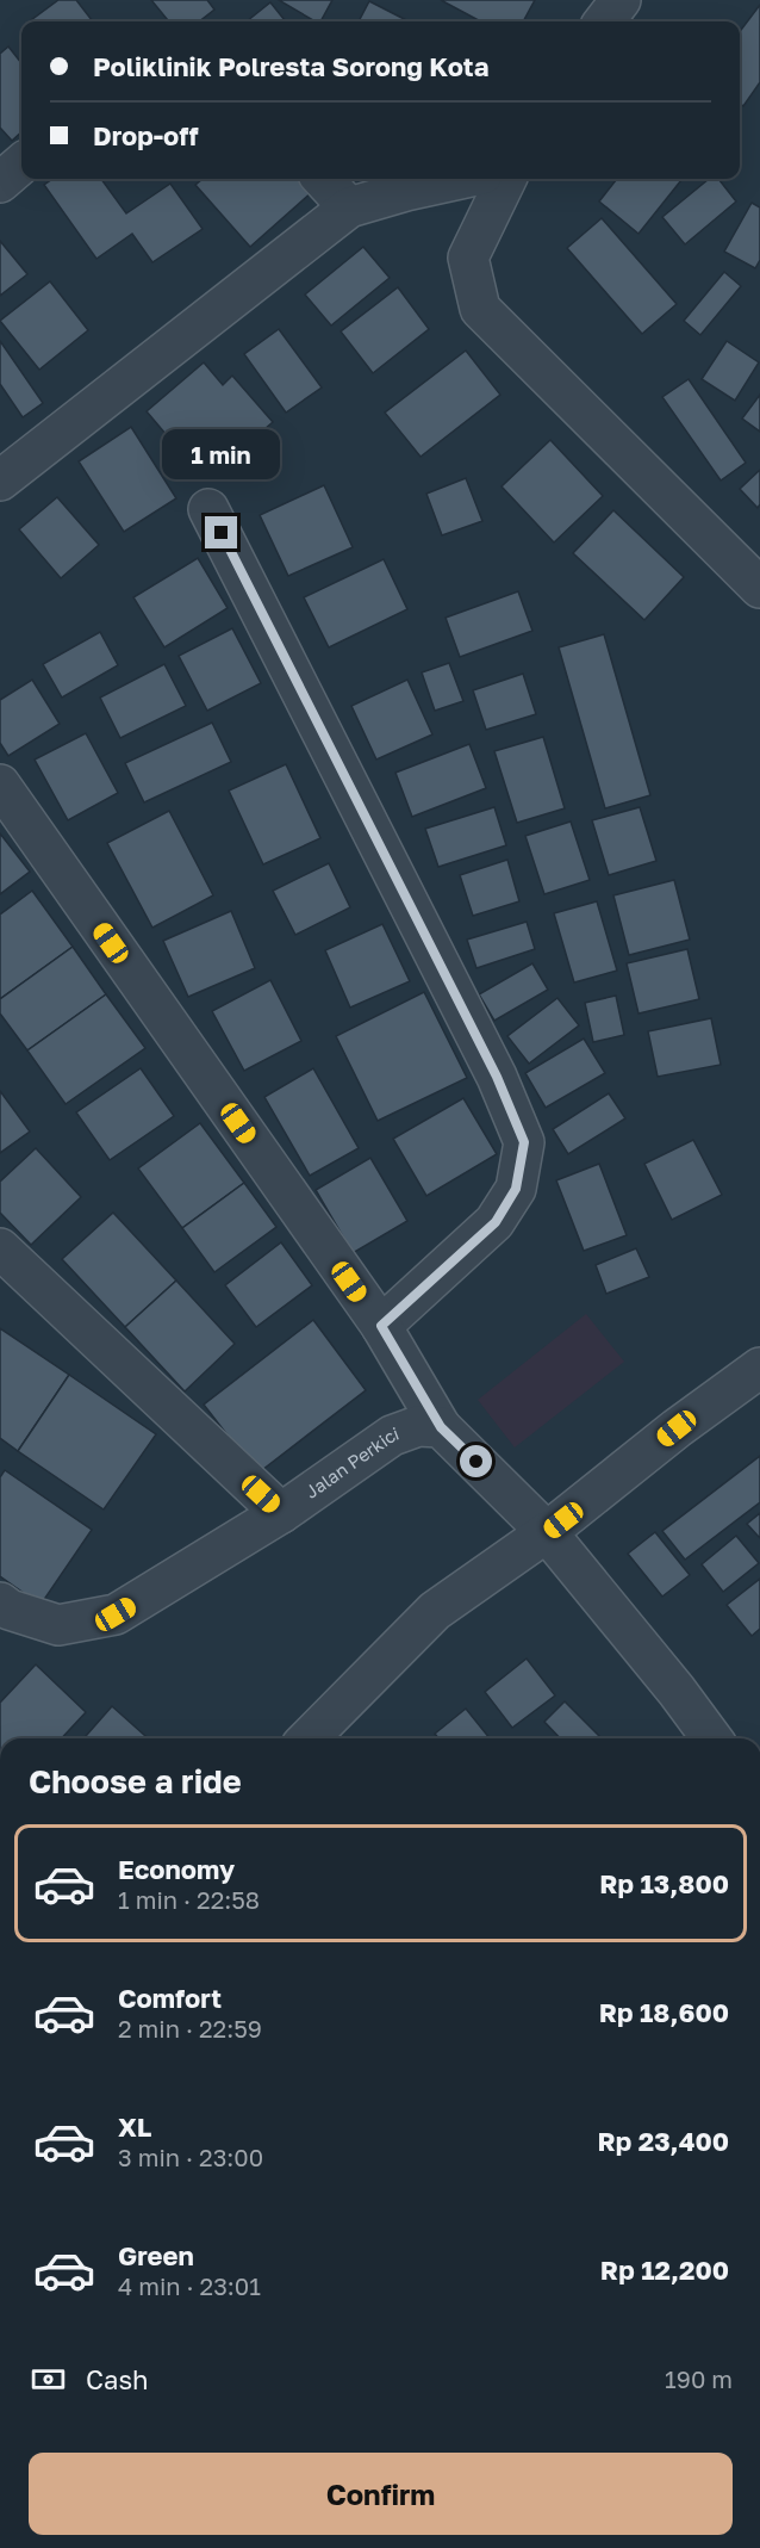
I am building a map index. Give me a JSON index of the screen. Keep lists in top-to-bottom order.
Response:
{
  "streets": {
    "street": ["Jalan Perkici"]
  },
  "page": {
    "banner": ["Poliklinik Polresta Sorong Kota", "Drop-off"],
    "bubble": "1 min",
    "heading": "Choose a ride",
    "list": [
      {
        "name": "Economy",
        "note": "1 min · 22:58",
        "value": "Rp 13,800"
      },
      {
        "name": "Comfort",
        "note": "2 min · 22:59",
        "value": "Rp 18,600"
      },
      {
        "name": "XL",
        "note": "3 min · 23:00",
        "value": "Rp 23,400"
      },
      {
        "name": "Green",
        "note": "4 min · 23:01",
        "value": "Rp 12,200"
      }
    ],
    "pay": ["Cash", "190 m"],
    "buttons": "Confirm"
  }
}
